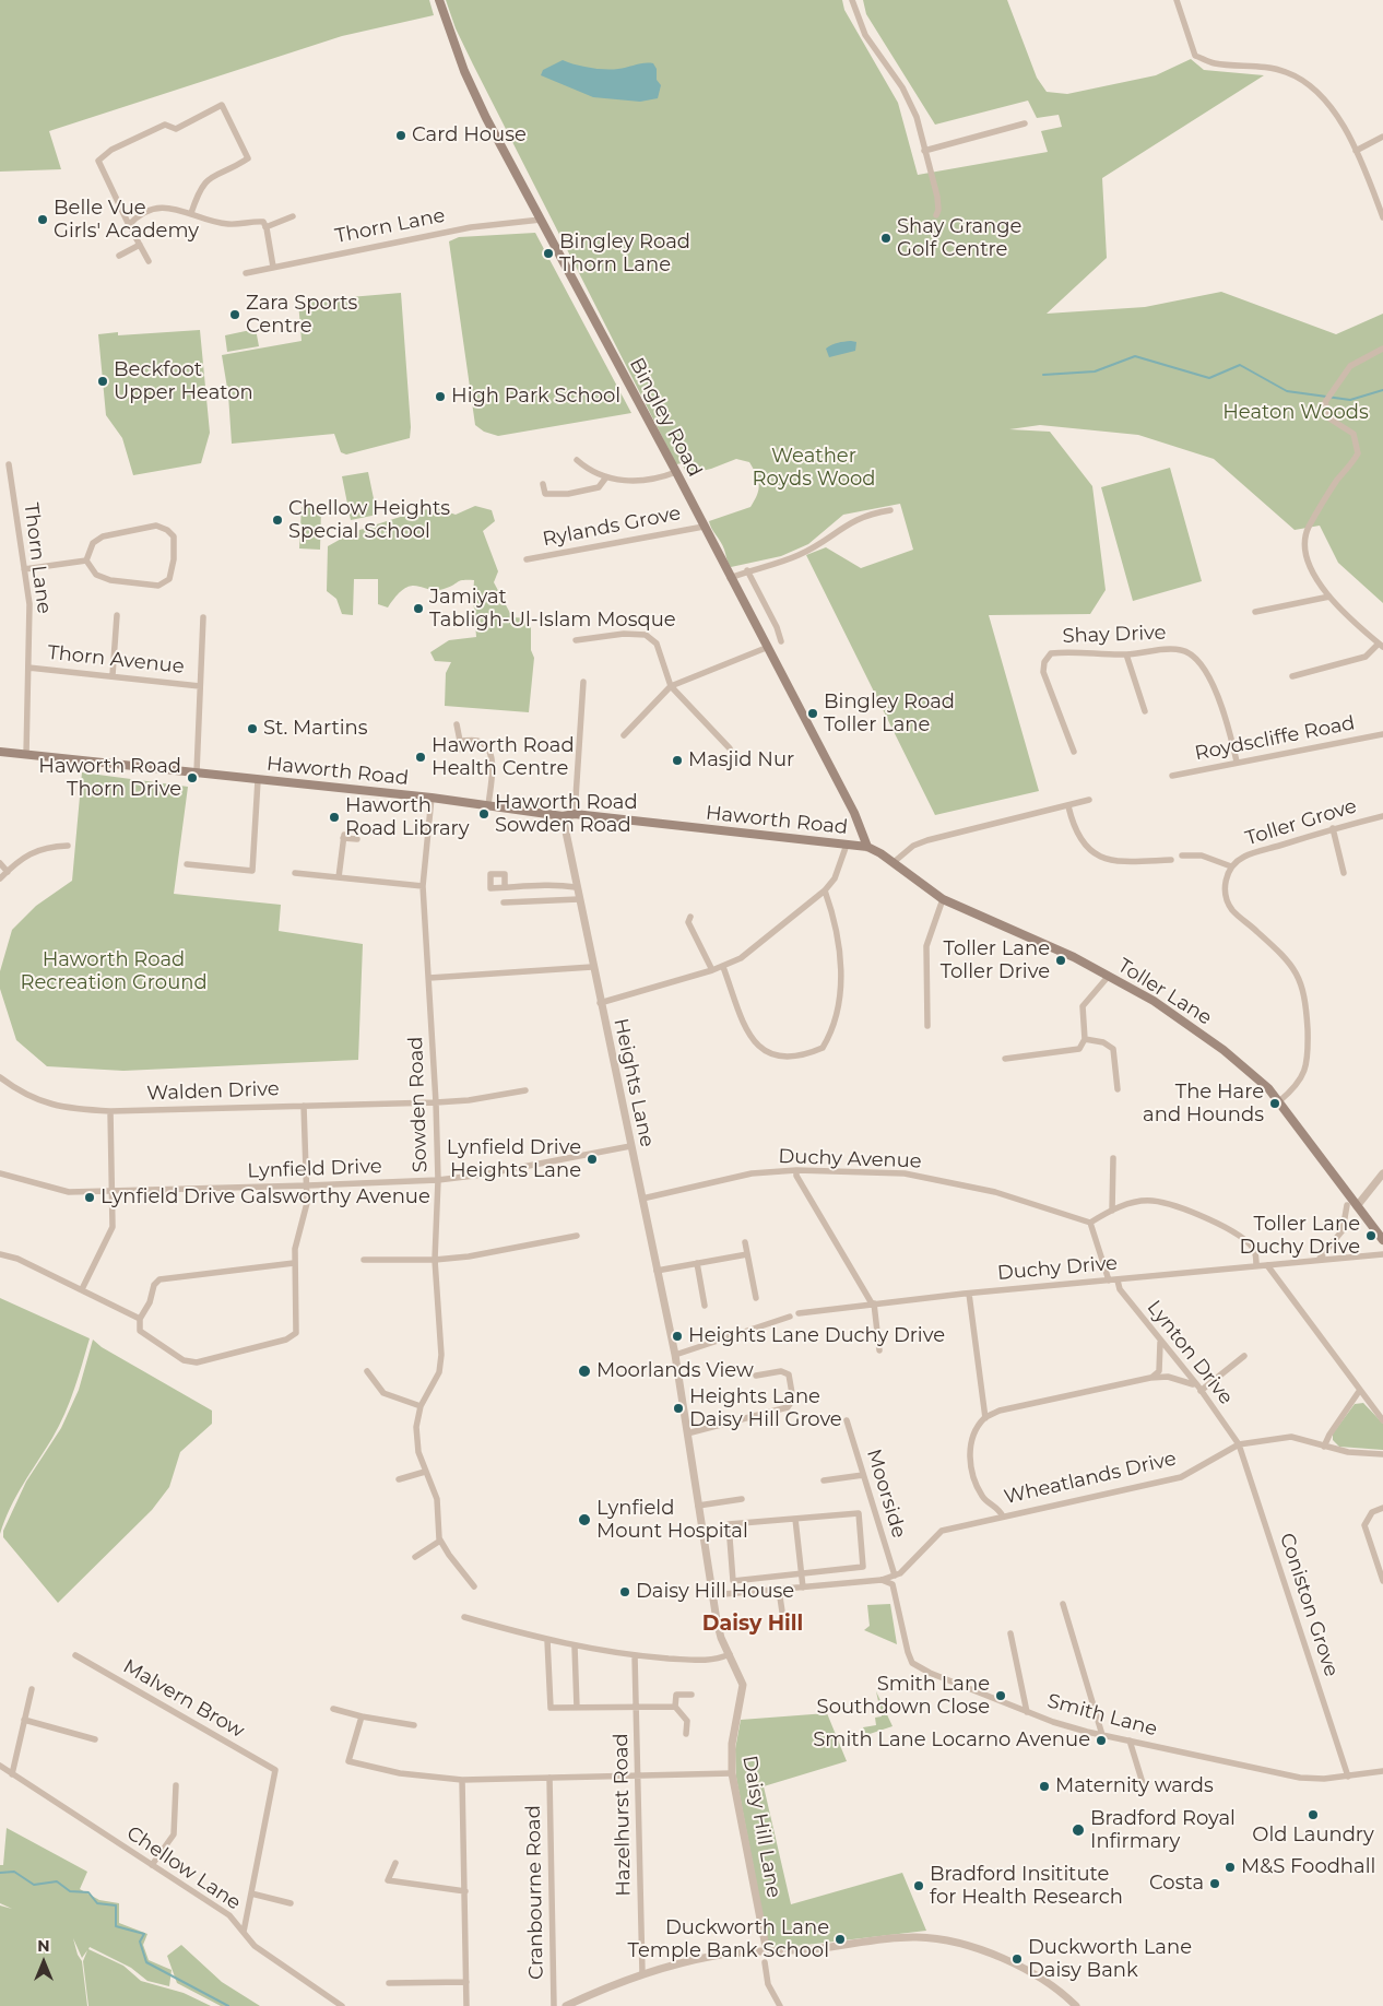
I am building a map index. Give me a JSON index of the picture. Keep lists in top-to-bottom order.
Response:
{
  "streets": {
    "main road": ["Bingley Road", "Haworth Road", "Toller Lane"],
    "street": [
      "Thorn Lane",
      "Rylands Grove",
      "Shay Drive",
      "Thorn Avenue",
      "Roydscliffe Road",
      "Toller Grove",
      "Heights Lane",
      "Walden Drive",
      "Sowden Road",
      "Duchy Avenue",
      "Lynfield Drive",
      "Duchy Drive",
      "Lynton Drive",
      "Wheatlands Drive",
      "Moorside",
      "Coniston Grove",
      "Malvern Brow",
      "Smith Lane",
      "Hazelhurst Road",
      "Daisy Hill Lane",
      "Chellow Lane",
      "Cranbourne Road"
    ]
  },
  "crossings": [
    ["Thorn Lane", "Bingley Road"],
    ["Thorn Lane", "Thorn Avenue"],
    ["Thorn Lane", "Haworth Road"],
    ["Bingley Road", "Rylands Grove"],
    ["Bingley Road", "Haworth Road"],
    ["Bingley Road", "Toller Lane"],
    ["Shay Drive", "Roydscliffe Road"],
    ["Haworth Road", "Toller Lane"],
    ["Haworth Road", "Heights Lane"],
    ["Haworth Road", "Sowden Road"],
    ["Toller Grove", "Toller Lane"],
    ["Heights Lane", "Duchy Avenue"],
    ["Heights Lane", "Lynfield Drive"],
    ["Heights Lane", "Daisy Hill Lane"],
    ["Walden Drive", "Sowden Road"],
    ["Sowden Road", "Lynfield Drive"],
    ["Duchy Drive", "Lynton Drive"],
    ["Lynton Drive", "Wheatlands Drive"],
    ["Lynton Drive", "Coniston Grove"],
    ["Wheatlands Drive", "Moorside"],
    ["Wheatlands Drive", "Coniston Grove"],
    ["Wheatlands Drive", "Smith Lane"],
    ["Wheatlands Drive", "Daisy Hill Lane"],
    ["Coniston Grove", "Smith Lane"]
  ],
  "districts": ["Daisy Hill"],
  "parks": ["Heaton Woods", "Weather Royds Wood", "Haworth Road Recreation Ground"],
  "places": [
    "Card House",
    "Belle Vue Girls' Academy",
    "Shay Grange Golf Centre",
    "Bingley Road Thorn Lane",
    "Zara Sports Centre",
    "Beckfoot Upper Heaton",
    "High Park School",
    "Chellow Heights Special School",
    "Jamiyat Tabligh-Ul-Islam Mosque",
    "Bingley Road Toller Lane",
    "St. Martins",
    "Haworth Road Health Centre",
    "Masjid Nur",
    "Haworth Road Thorn Drive",
    "Haworth Road Sowden Road",
    "Haworth Road Library",
    "Toller Lane Toller Drive",
    "The Hare and Hounds",
    "Lynfield Drive Heights Lane",
    "Lynfield Drive Galsworthy Avenue",
    "Toller Lane Duchy Drive",
    "Heights Lane Duchy Drive",
    "Moorlands View",
    "Heights Lane Daisy Hill Grove",
    "Lynfield Mount Hospital",
    "Daisy Hill House",
    "Smith Lane Southdown Close",
    "Smith Lane Locarno Avenue",
    "Maternity wards",
    "Old Laundry",
    "Bradford Royal Infirmary",
    "M&S Foodhall",
    "Costa",
    "Bradford Insititute for Health Research",
    "Duckworth Lane Temple Bank School",
    "Duckworth Lane Daisy Bank"
  ],
  "north": "top"
}
